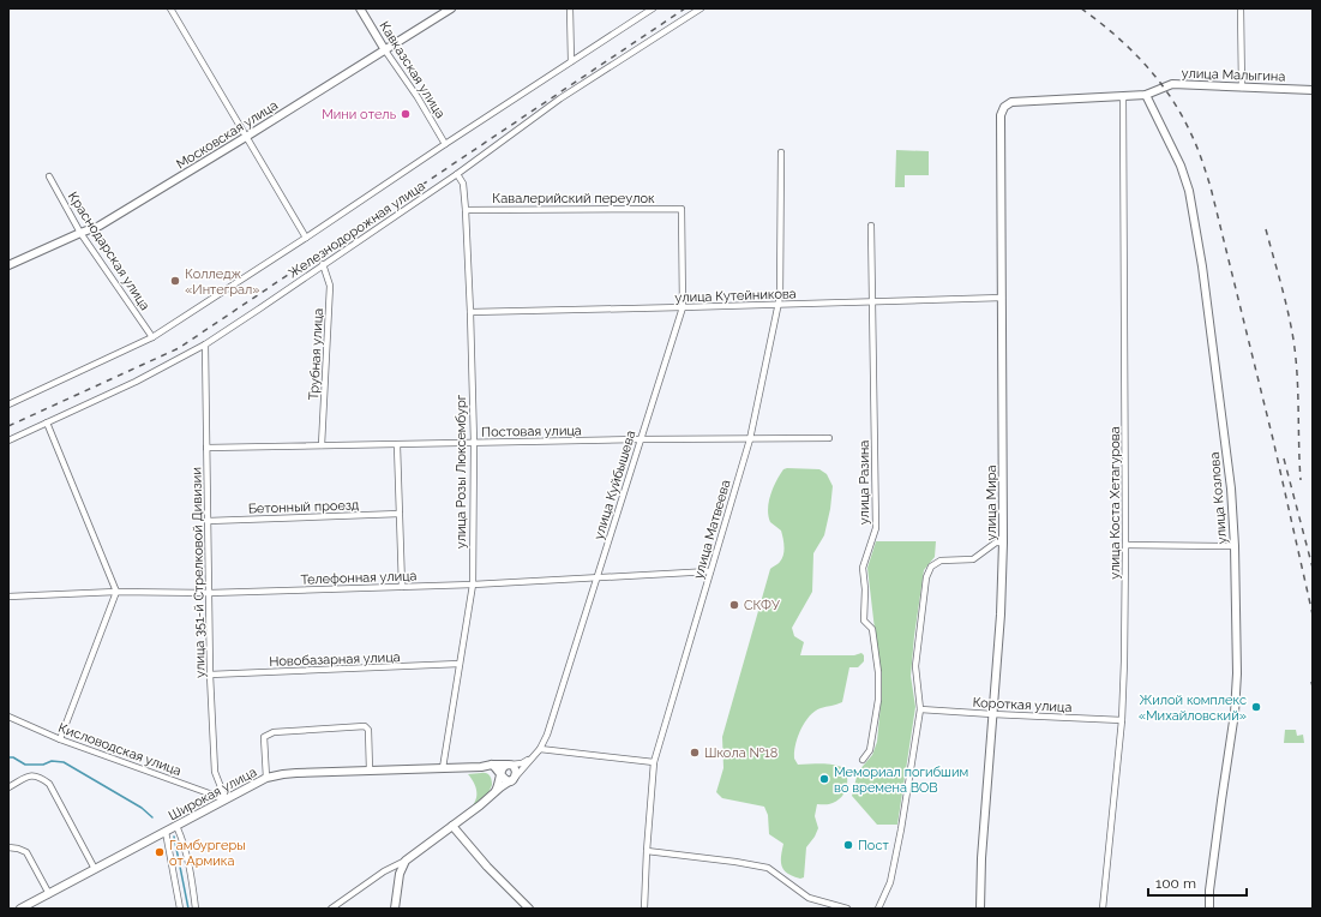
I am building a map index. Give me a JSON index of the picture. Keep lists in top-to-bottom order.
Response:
{
  "streets": {
    "main road": [
      "Кавказская улица",
      "улица Малыгина",
      "Московская улица",
      "улица Куйбышева",
      "улица Козлова",
      "улица Мира",
      "Широкая улица"
    ],
    "street": [
      "Кавалерийский переулок",
      "Железнодорожная улица",
      "Краснодарская улица",
      "улица Кутейникова",
      "Трубная улица",
      "Постовая улица",
      "улица Розы Люксембург",
      "улица Разина",
      "улица Коста Хетагурова",
      "Бетонный проезд",
      "улица Матвеева",
      "улица 351-й Стрелковой Дивизии",
      "Телефонная улица",
      "Новобазарная улица",
      "Короткая улица",
      "Кисловодская улица"
    ]
  },
  "crossings": [
    ["Кавказская улица", "Московская улица"],
    ["Кавказская улица", "Железнодорожная улица"],
    ["улица Малыгина", "улица Козлова"],
    ["улица Малыгина", "улица Мира"],
    ["улица Малыгина", "улица Коста Хетагурова"],
    ["Московская улица", "Краснодарская улица"],
    ["Кавалерийский переулок", "улица Розы Люксембург"],
    ["Кавалерийский переулок", "улица Куйбышева"],
    ["Железнодорожная улица", "Краснодарская улица"],
    ["Железнодорожная улица", "Трубная улица"],
    ["Железнодорожная улица", "улица Розы Люксембург"],
    ["Железнодорожная улица", "улица 351-й Стрелковой Дивизии"],
    ["улица Кутейникова", "улица Розы Люксембург"],
    ["улица Кутейникова", "улица Разина"],
    ["улица Кутейникова", "улица Куйбышева"],
    ["улица Кутейникова", "улица Мира"],
    ["улица Кутейникова", "улица Матвеева"],
    ["Трубная улица", "Постовая улица"],
    ["Постовая улица", "улица Розы Люксембург"],
    ["Постовая улица", "улица Куйбышева"],
    ["Постовая улица", "улица Матвеева"],
    ["Постовая улица", "улица 351-й Стрелковой Дивизии"],
    ["улица Розы Люксембург", "Телефонная улица"],
    ["улица Розы Люксембург", "Новобазарная улица"],
    ["улица Розы Люксембург", "Широкая улица"],
    ["улица Куйбышева", "Телефонная улица"],
    ["улица Куйбышева", "Широкая улица"],
    ["улица Мира", "Короткая улица"],
    ["улица Коста Хетагурова", "Короткая улица"],
    ["Бетонный проезд", "улица 351-й Стрелковой Дивизии"],
    ["улица Матвеева", "Телефонная улица"],
    ["улица 351-й Стрелковой Дивизии", "Телефонная улица"],
    ["улица 351-й Стрелковой Дивизии", "Новобазарная улица"],
    ["улица 351-й Стрелковой Дивизии", "Кисловодская улица"],
    ["улица 351-й Стрелковой Дивизии", "Широкая улица"],
    ["Кисловодская улица", "Широкая улица"]
  ],
  "places": [
    "Мини отель",
    "Колледж «Интеграл»",
    "СКФУ",
    "Жилой комплекс «Михайловский»",
    "Школа №18",
    "Мемориал погибшим во времена ВОВ",
    "Пост",
    "Гамбургеры от Армика"
  ],
  "scale_bar": "100 m"
}
